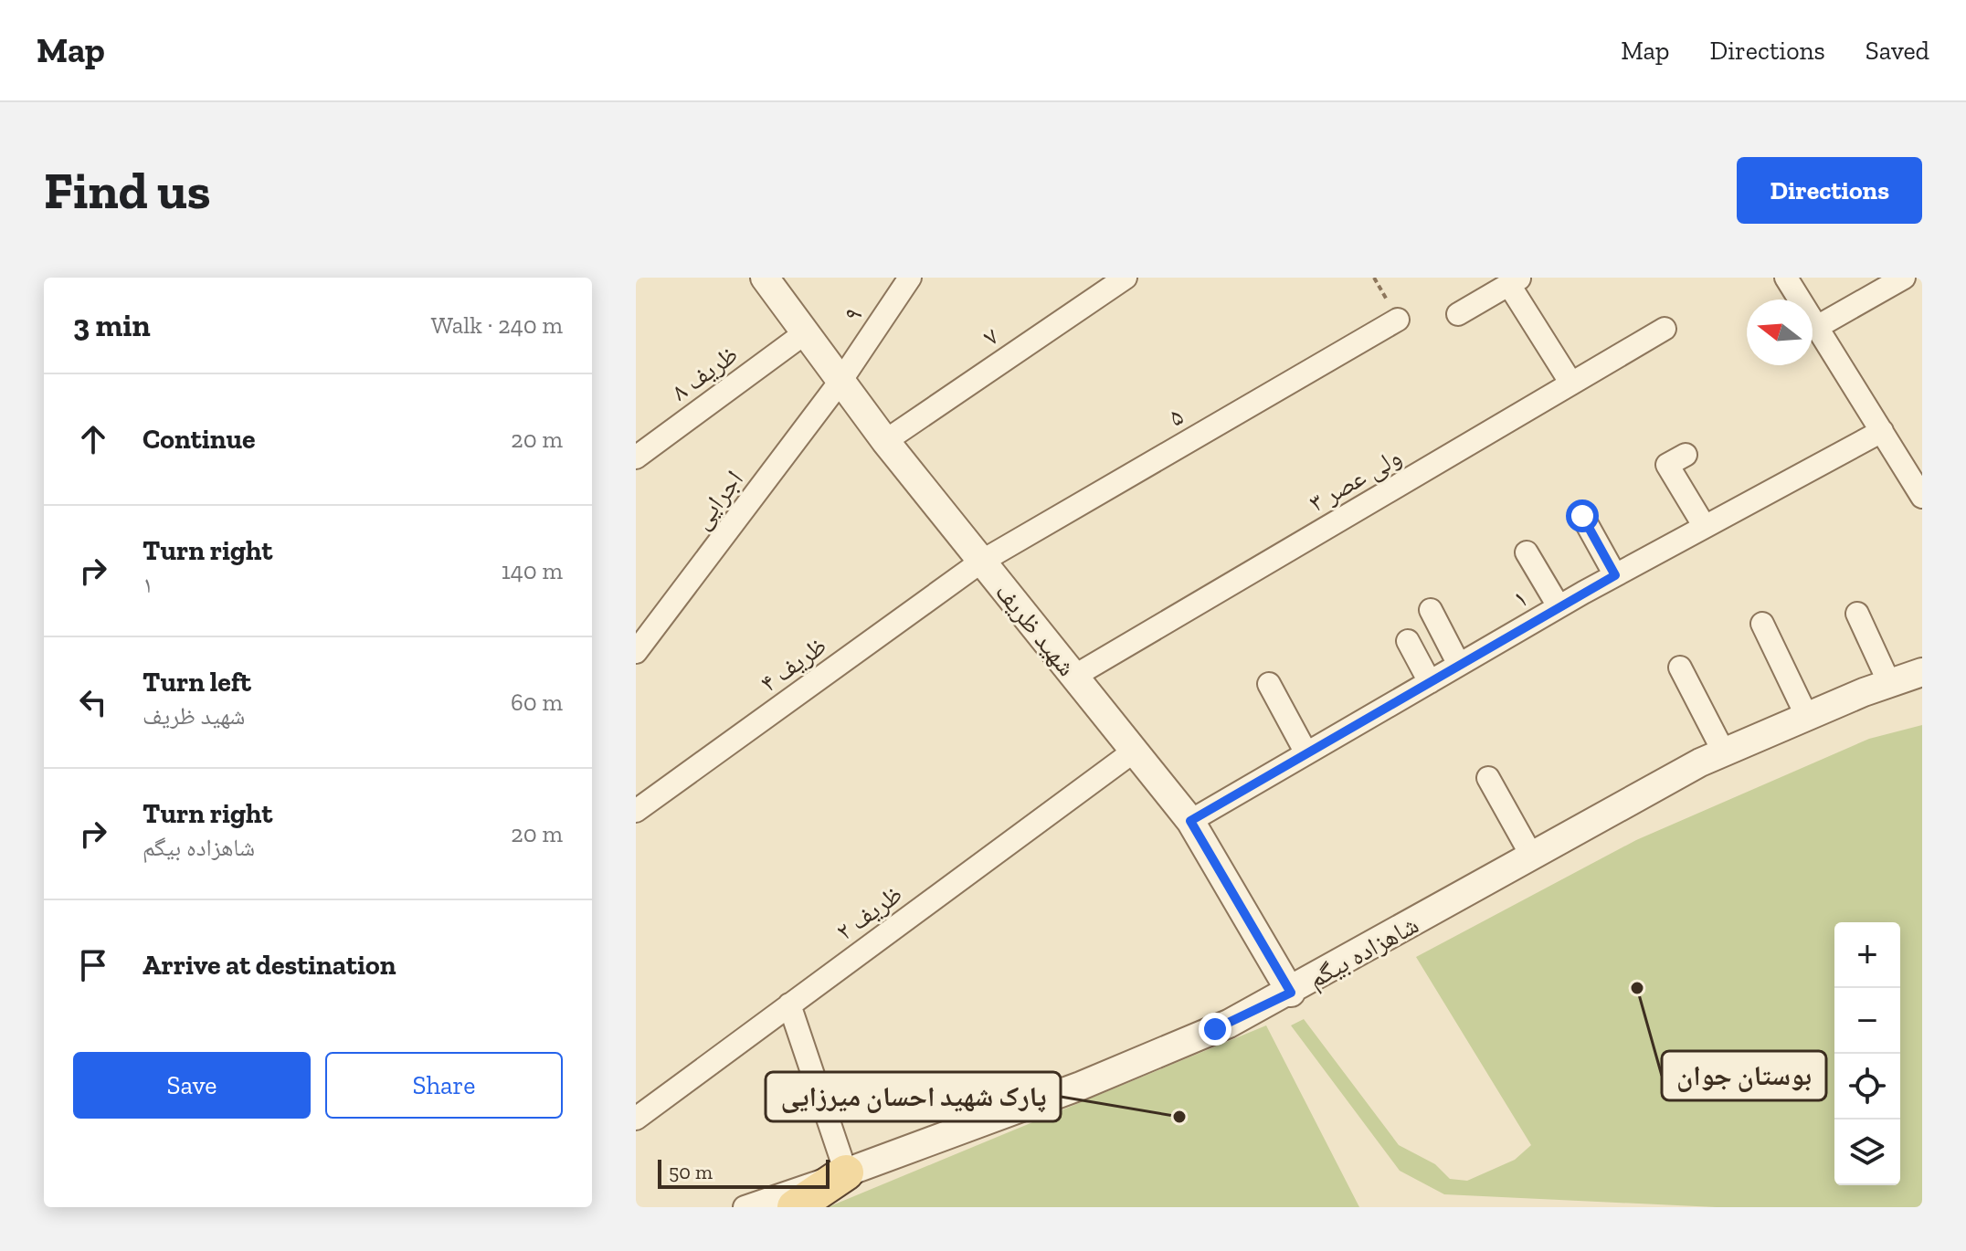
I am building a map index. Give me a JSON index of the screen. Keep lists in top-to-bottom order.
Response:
{
  "streets": {
    "street": [
      "۹",
      "۷",
      "ظریف ۸",
      "۵",
      "ولی عصر ۳",
      "اجرایی",
      "۱",
      "شهید ظریف",
      "ظریف ۴",
      "ظریف ۲",
      "شاهزاده بیگم"
    ]
  },
  "crossings": [
    ["۹", "اجرایی"],
    ["۹", "شهید ظریف"],
    ["۷", "شهید ظریف"],
    ["ظریف ۸", "شهید ظریف"],
    ["۵", "شهید ظریف"],
    ["۵", "ظریف ۴"],
    ["ولی عصر ۳", "شهید ظریف"],
    ["اجرایی", "شهید ظریف"],
    ["۱", "شهید ظریف"],
    ["شهید ظریف", "ظریف ۴"],
    ["شهید ظریف", "ظریف ۲"],
    ["شهید ظریف", "شاهزاده بیگم"]
  ],
  "places": ["بوستان جوان", "پارک شهید احسان میرزایی"],
  "scale_bar": "50 m",
  "north": "left",
  "page": {
    "header": "Map",
    "nav": ["Map", "Directions", "Saved"],
    "buttons": [
      "Directions",
      ["Save", "Share"]
    ],
    "title": "Find us",
    "heading": ["3 min", "Walk · 240 m"],
    "list": [
      ["Continue", "20 m"],
      ["Turn right", "۱", "140 m"],
      ["Turn left", "شهید ظریف", "60 m"],
      ["Turn right", "شاهزاده بیگم", "20 m"],
      "Arrive at destination"
    ],
    "map_buttons": ["+", "−"],
    "scale": "50 m"
  }
}
